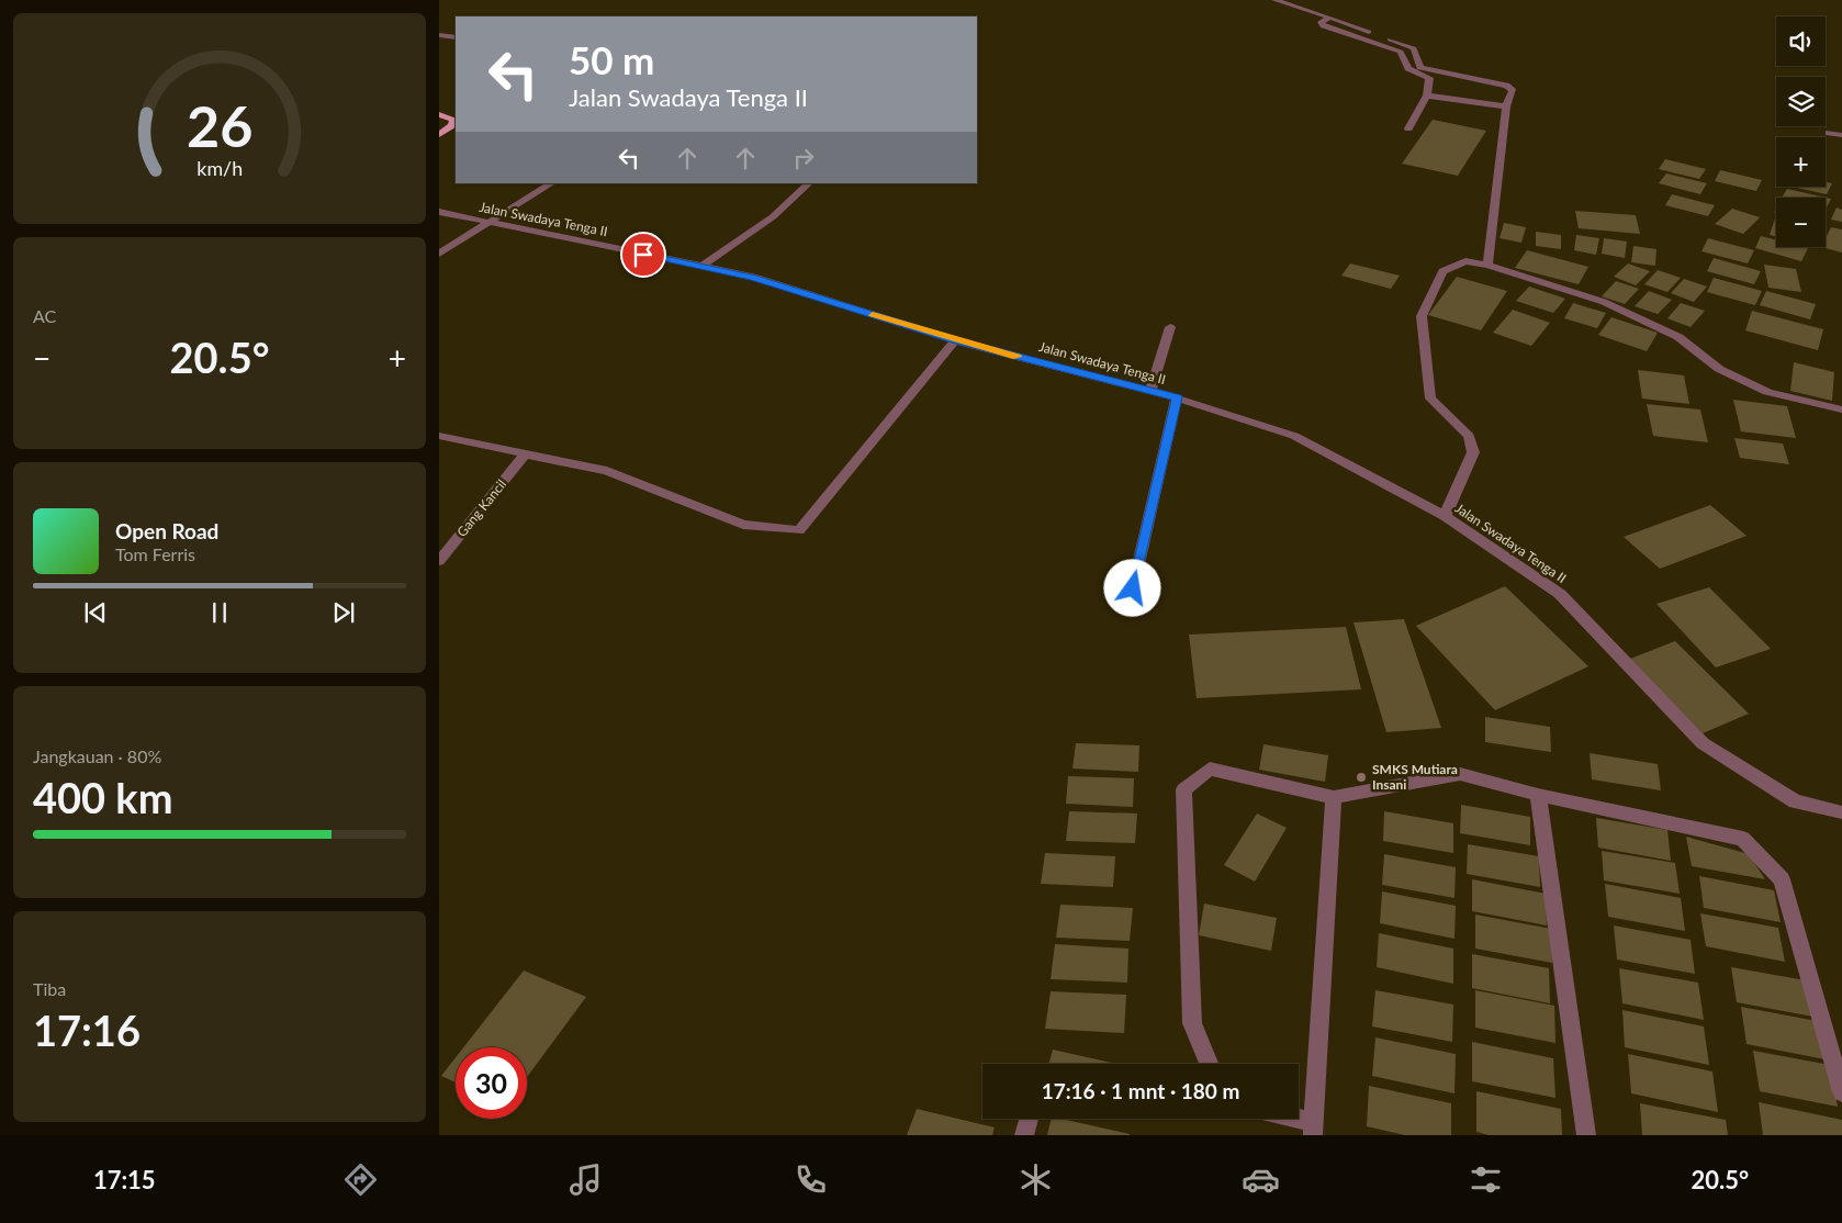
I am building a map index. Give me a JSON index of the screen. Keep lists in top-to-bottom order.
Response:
{
  "streets": {
    "street": ["Jalan Swadaya Tenga II", "Gang Kancil"]
  },
  "places": ["SMKS Mutiara Insani"],
  "page": {
    "map_buttons": ["+", "−"],
    "turn": ["50 m", "Jalan Swadaya Tenga II"],
    "tile": [
      "AC",
      ["Jangkauan · 80%", "400 km"],
      ["Tiba", "17:16"]
    ],
    "heat": ["−", "20.5°", "+"],
    "song": ["Open Road", "Tom Ferris"],
    "limit": "30",
    "trip": "17:16 · 1 mnt · 180 m",
    "tabs": ["17:15", "20.5°"],
    "gauge": ["26", "km/h"]
  }
}
